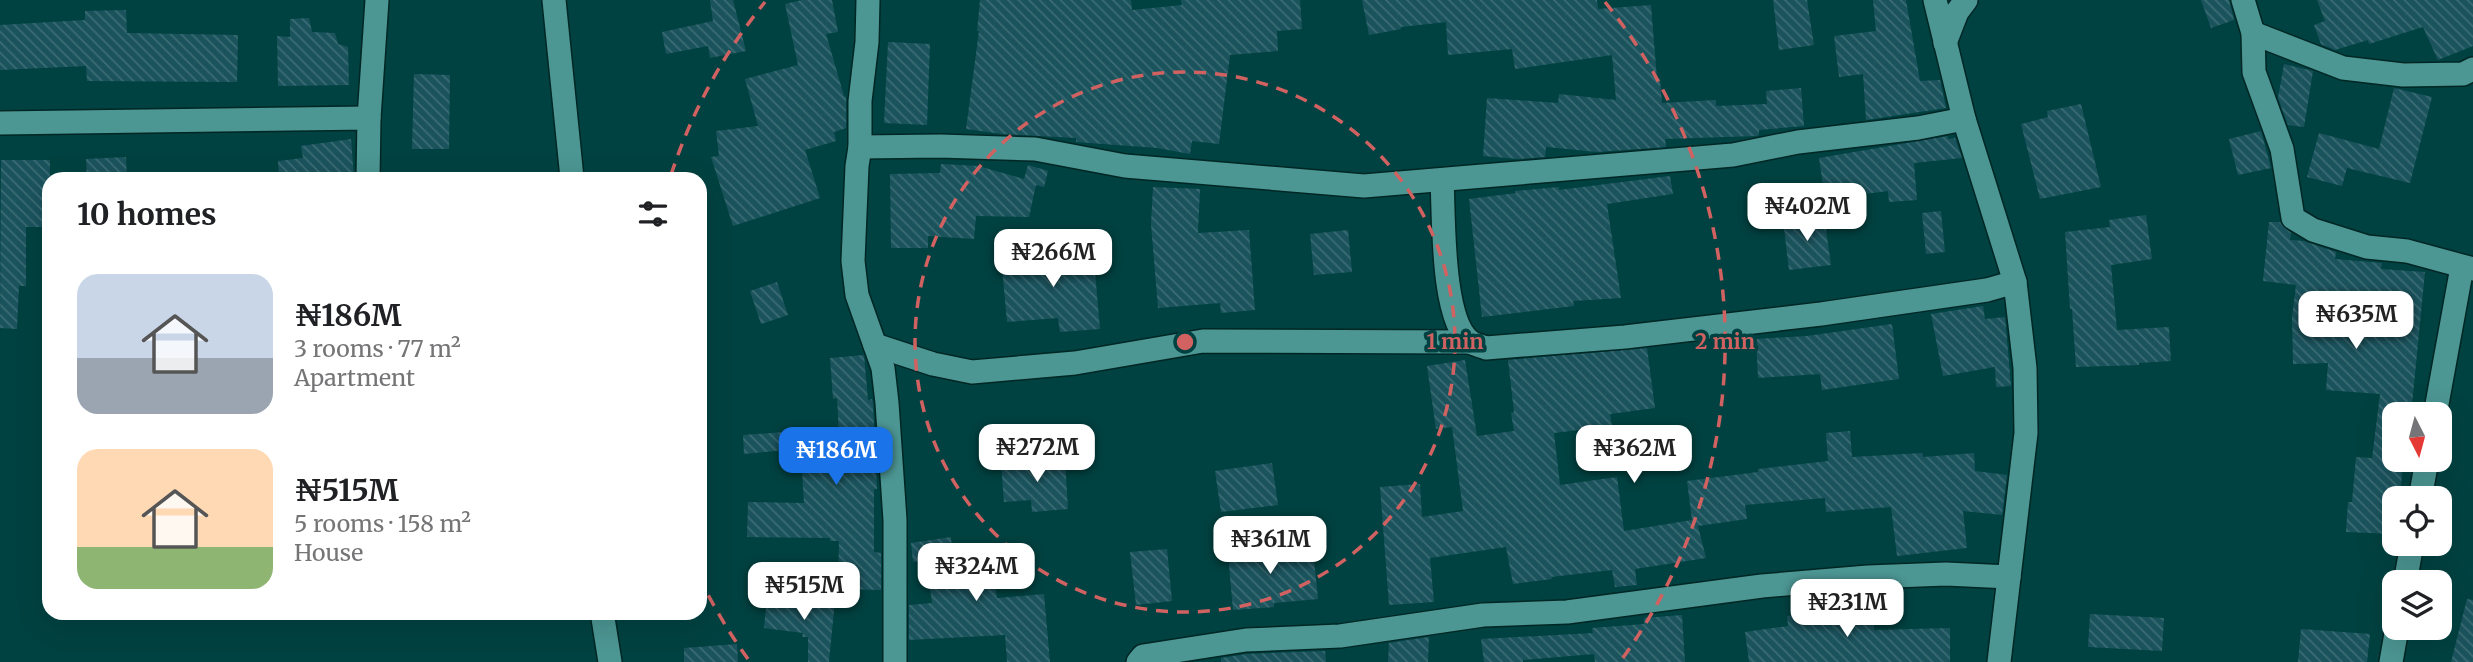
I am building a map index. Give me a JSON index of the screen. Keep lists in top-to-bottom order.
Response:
{
  "north": "bottom",
  "page": {
    "heading": "10 homes",
    "price": [
      "₦402M",
      "₦266M",
      "₦635M",
      "₦272M",
      "₦362M",
      "₦186M",
      "₦361M",
      "₦324M",
      "₦515M",
      "₦231M"
    ],
    "list": [
      {
        "name": "₦186M",
        "note": "3 rooms · 77 m² · Apartment"
      },
      {
        "name": "₦515M",
        "note": "5 rooms · 158 m² · House"
      }
    ]
  },
  "rings": ["1 min", "2 min"]
}
